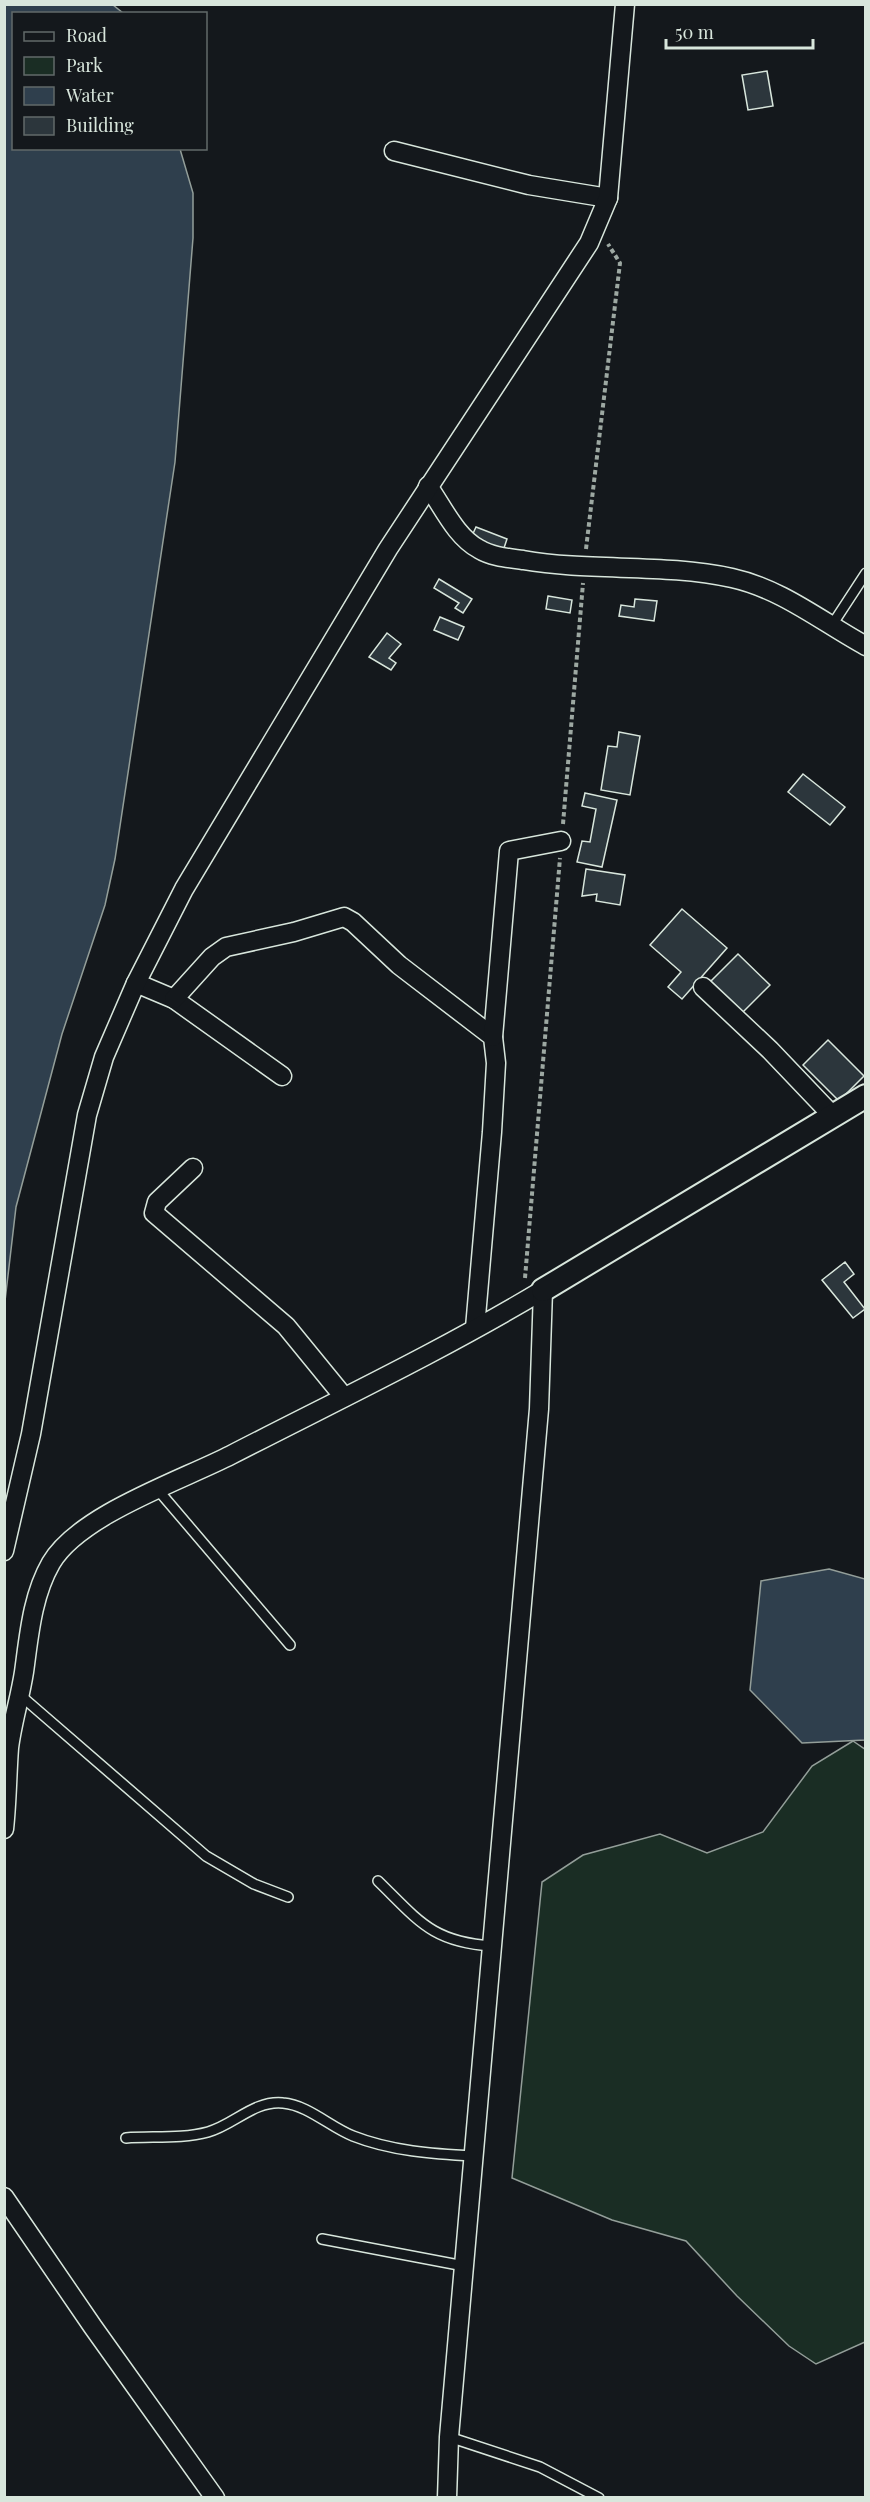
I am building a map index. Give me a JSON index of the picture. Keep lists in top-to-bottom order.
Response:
{
  "legend": [
    "Road",
    "Park",
    "Water",
    "Building"
  ],
  "scale_bar": "50 m"
}
